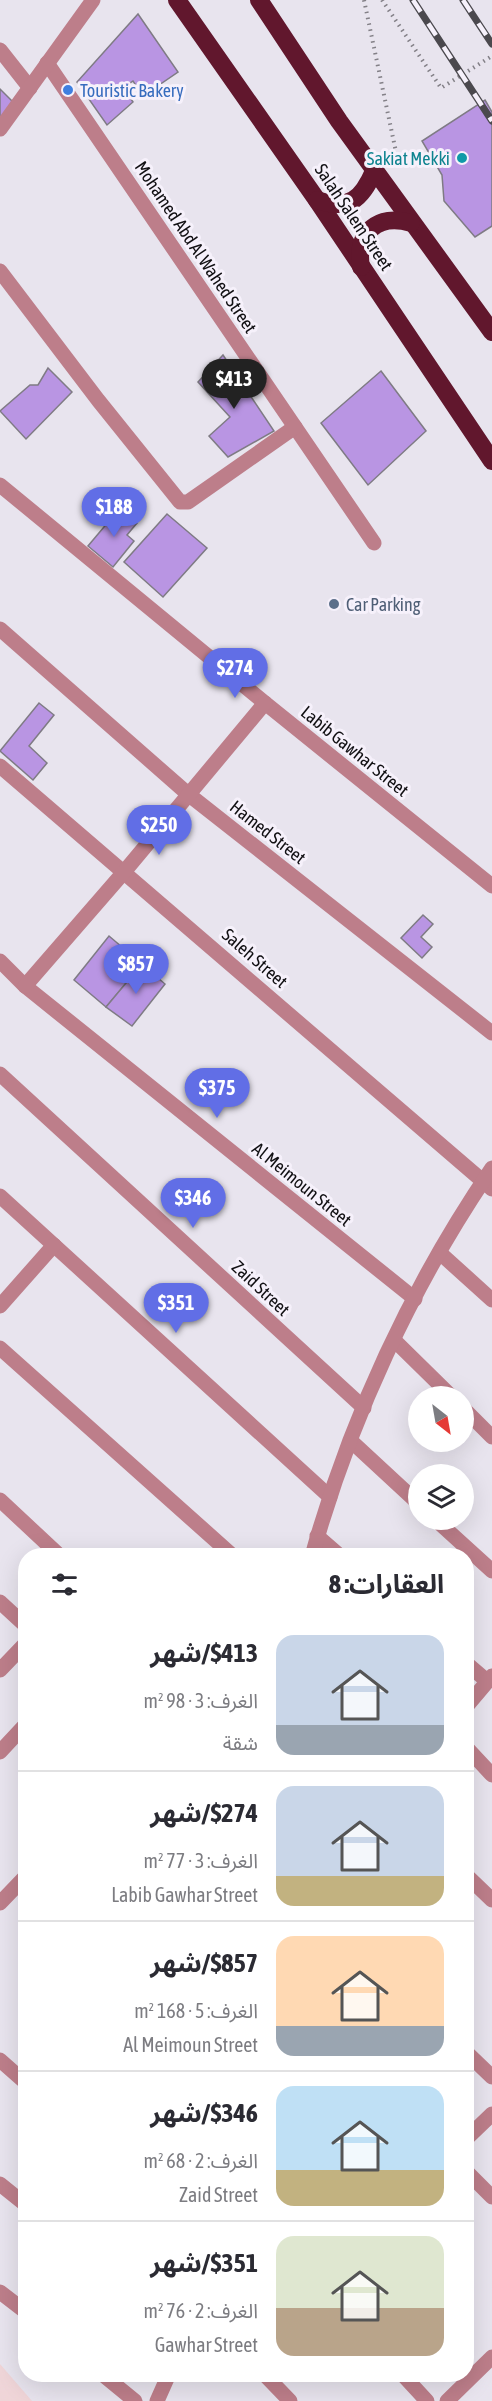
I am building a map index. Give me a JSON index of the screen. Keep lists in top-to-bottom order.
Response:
{
  "streets": {
    "highway": ["Salah Salem Street"],
    "street": [
      "Mohamed Abd Al Wahed Street",
      "Labib Gawhar Street",
      "Hamed Street",
      "Saleh Street",
      "Al Meimoun Street",
      "Zaid Street"
    ]
  },
  "places": ["Touristic Bakery", "Sakiat Mekki", "Car Parking"],
  "north": "bottom right",
  "page": {
    "price": [
      "$413",
      "$188",
      "$274",
      "$250",
      "$857",
      "$375",
      "$346",
      "$351"
    ],
    "heading": "العقارات: 8",
    "list": [
      {
        "name": "$413/شهر",
        "note": "الغرف: 3 · 98 m² · شقة"
      },
      {
        "name": "$274/شهر",
        "note": "الغرف: 3 · 77 m² · Labib Gawhar Street"
      },
      {
        "name": "$857/شهر",
        "note": "الغرف: 5 · 168 m² · Al Meimoun Street"
      },
      {
        "name": "$346/شهر",
        "note": "الغرف: 2 · 68 m² · Zaid Street"
      },
      {
        "name": "$351/شهر",
        "note": "الغرف: 2 · 76 m² · Gawhar Street"
      }
    ]
  }
}
